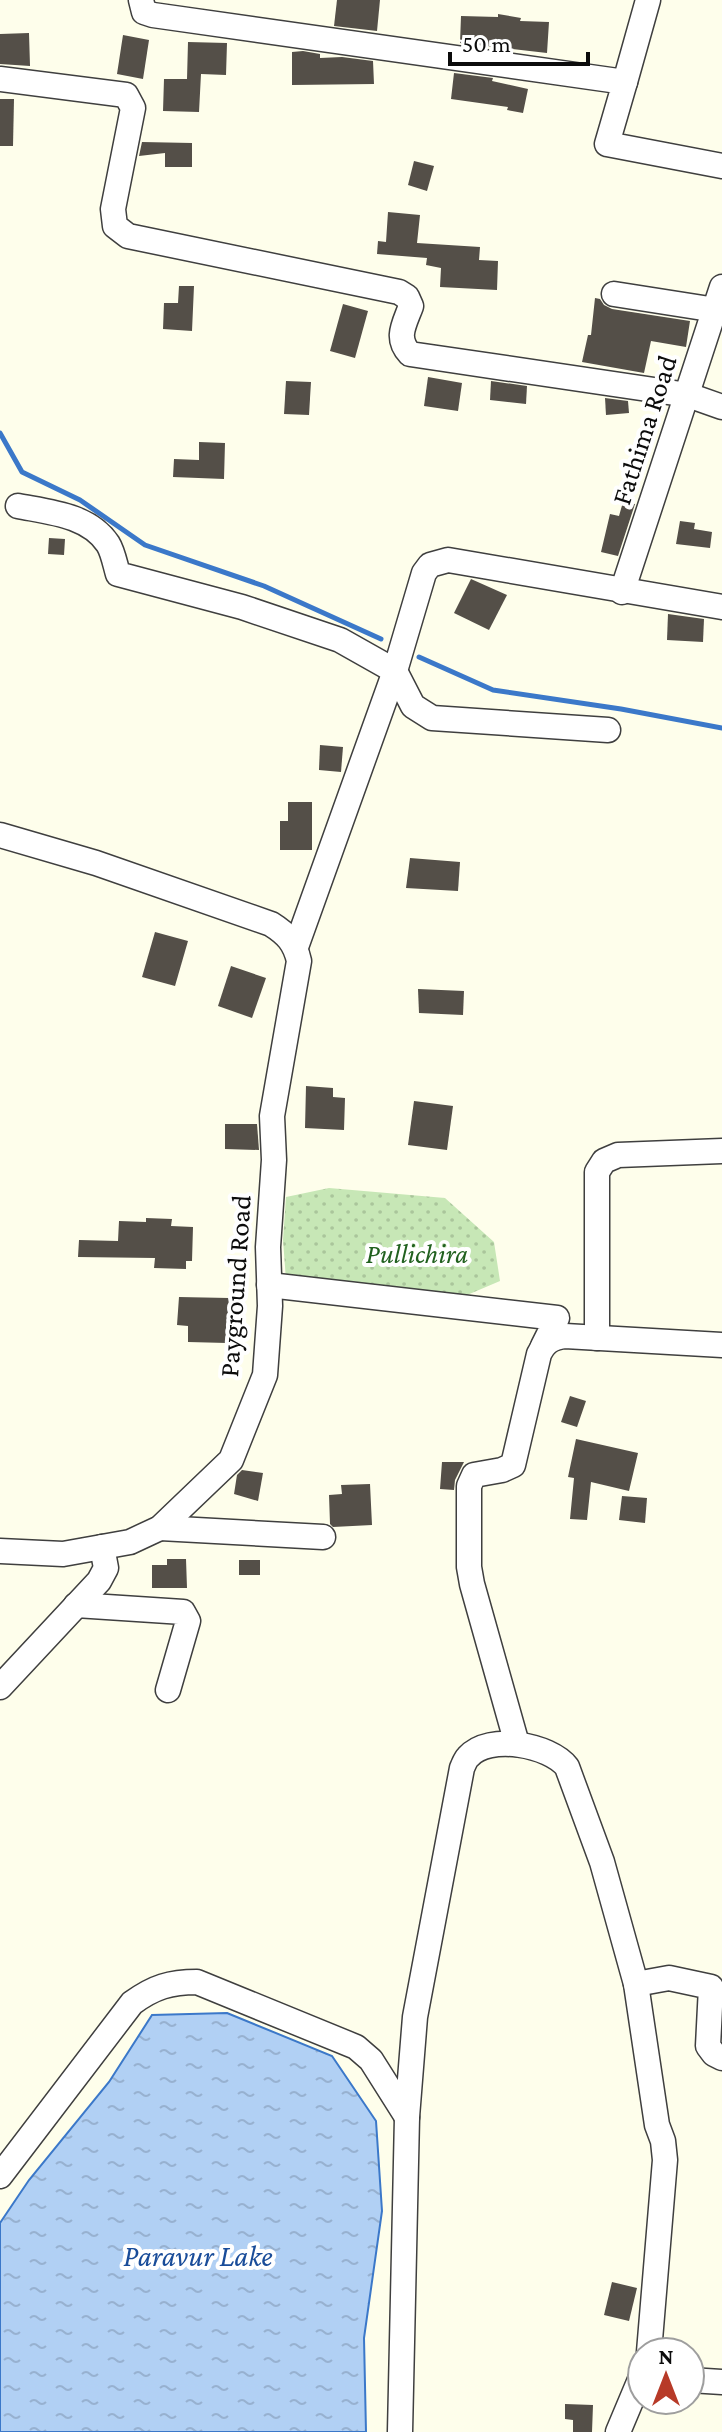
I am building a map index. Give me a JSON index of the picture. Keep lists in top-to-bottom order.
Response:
{
  "streets": {
    "street": ["Fathima Road", "Payground Road"]
  },
  "water": ["Paravur Lake"],
  "parks": ["Pullichira"],
  "scale_bar": "50 m",
  "north": "top"
}
